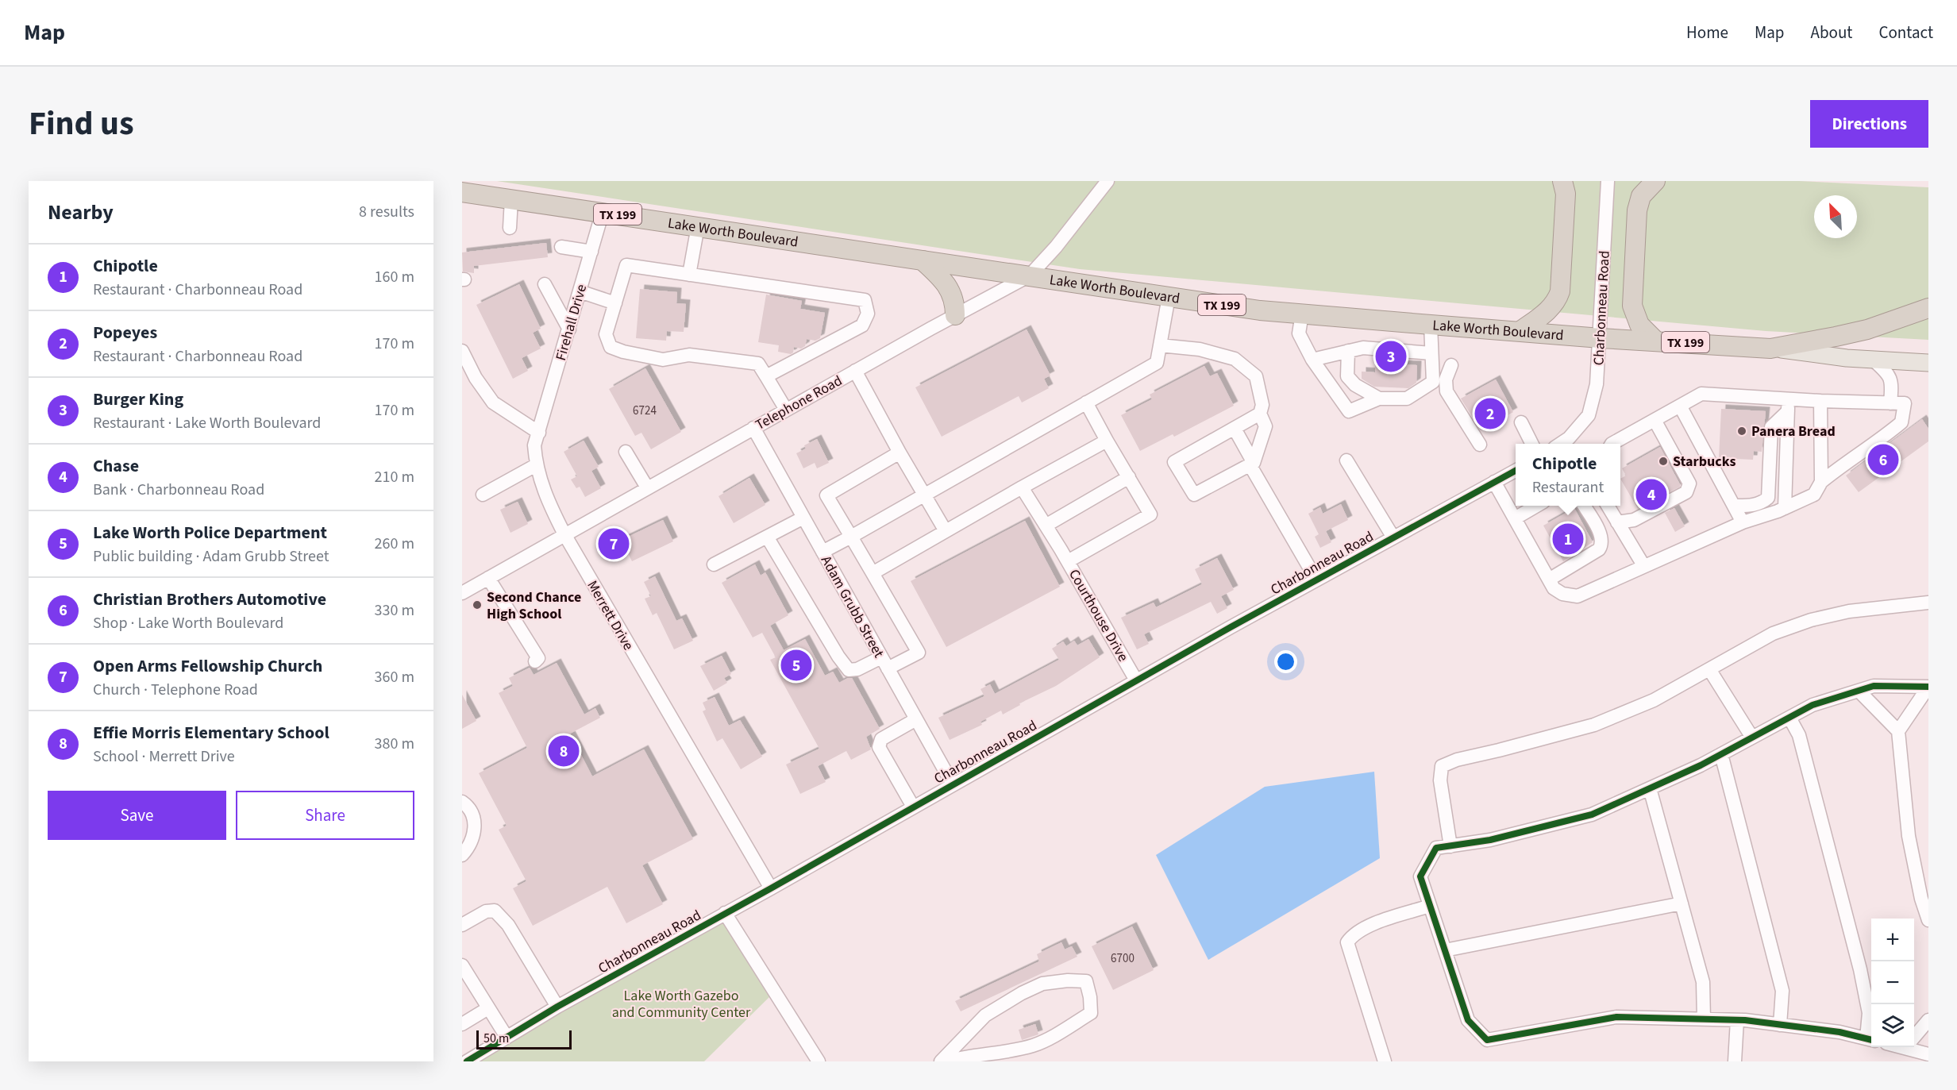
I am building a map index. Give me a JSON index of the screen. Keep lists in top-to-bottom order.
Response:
{
  "streets": {
    "highway": ["TX 199", "Lake Worth Boulevard"],
    "street": [
      "Charbonneau Road",
      "Firehall Drive",
      "Telephone Road",
      "Adam Grubb Street",
      "Merrett Drive",
      "Courthouse Drive"
    ]
  },
  "crossings": [
    ["Lake Worth Boulevard", "Charbonneau Road"],
    ["Lake Worth Boulevard", "Firehall Drive"],
    ["Lake Worth Boulevard", "Telephone Road"],
    ["Charbonneau Road", "Adam Grubb Street"],
    ["Charbonneau Road", "Merrett Drive"],
    ["Charbonneau Road", "Courthouse Drive"],
    ["Firehall Drive", "Merrett Drive"],
    ["Telephone Road", "Adam Grubb Street"],
    ["Telephone Road", "Merrett Drive"]
  ],
  "parks": ["Lake Worth Gazebo and Community Center"],
  "places": ["Panera Bread", "Starbucks", "Second Chance High School"],
  "house_numbers": ["6724", "6700"],
  "scale_bar": "50 m",
  "north": "top left",
  "page": {
    "header": "Map",
    "nav": [
      "Home",
      "Map",
      "About",
      "Contact"
    ],
    "title": "Find us",
    "buttons": [
      "Directions",
      ["Save", "Share"]
    ],
    "heading": ["Nearby", "8 results"],
    "list": [
      {
        "mark": "1",
        "name": "Chipotle",
        "note": "Restaurant · Charbonneau Road",
        "value": "160 m"
      },
      {
        "mark": "2",
        "name": "Popeyes",
        "note": "Restaurant · Charbonneau Road",
        "value": "170 m"
      },
      {
        "mark": "3",
        "name": "Burger King",
        "note": "Restaurant · Lake Worth Boulevard",
        "value": "170 m"
      },
      {
        "mark": "4",
        "name": "Chase",
        "note": "Bank · Charbonneau Road",
        "value": "210 m"
      },
      {
        "mark": "5",
        "name": "Lake Worth Police Department",
        "note": "Public building · Adam Grubb Street",
        "value": "260 m"
      },
      {
        "mark": "6",
        "name": "Christian Brothers Automotive",
        "note": "Shop · Lake Worth Boulevard",
        "value": "330 m"
      },
      {
        "mark": "7",
        "name": "Open Arms Fellowship Church",
        "note": "Church · Telephone Road",
        "value": "360 m"
      },
      {
        "mark": "8",
        "name": "Effie Morris Elementary School",
        "note": "School · Merrett Drive",
        "value": "380 m"
      }
    ],
    "pins": [
      "3",
      "2",
      "6",
      "4",
      "1",
      "7",
      "5",
      "8"
    ],
    "popup": ["Chipotle", "Restaurant"],
    "map_buttons": ["+", "−"],
    "scale": "50 m"
  }
}
